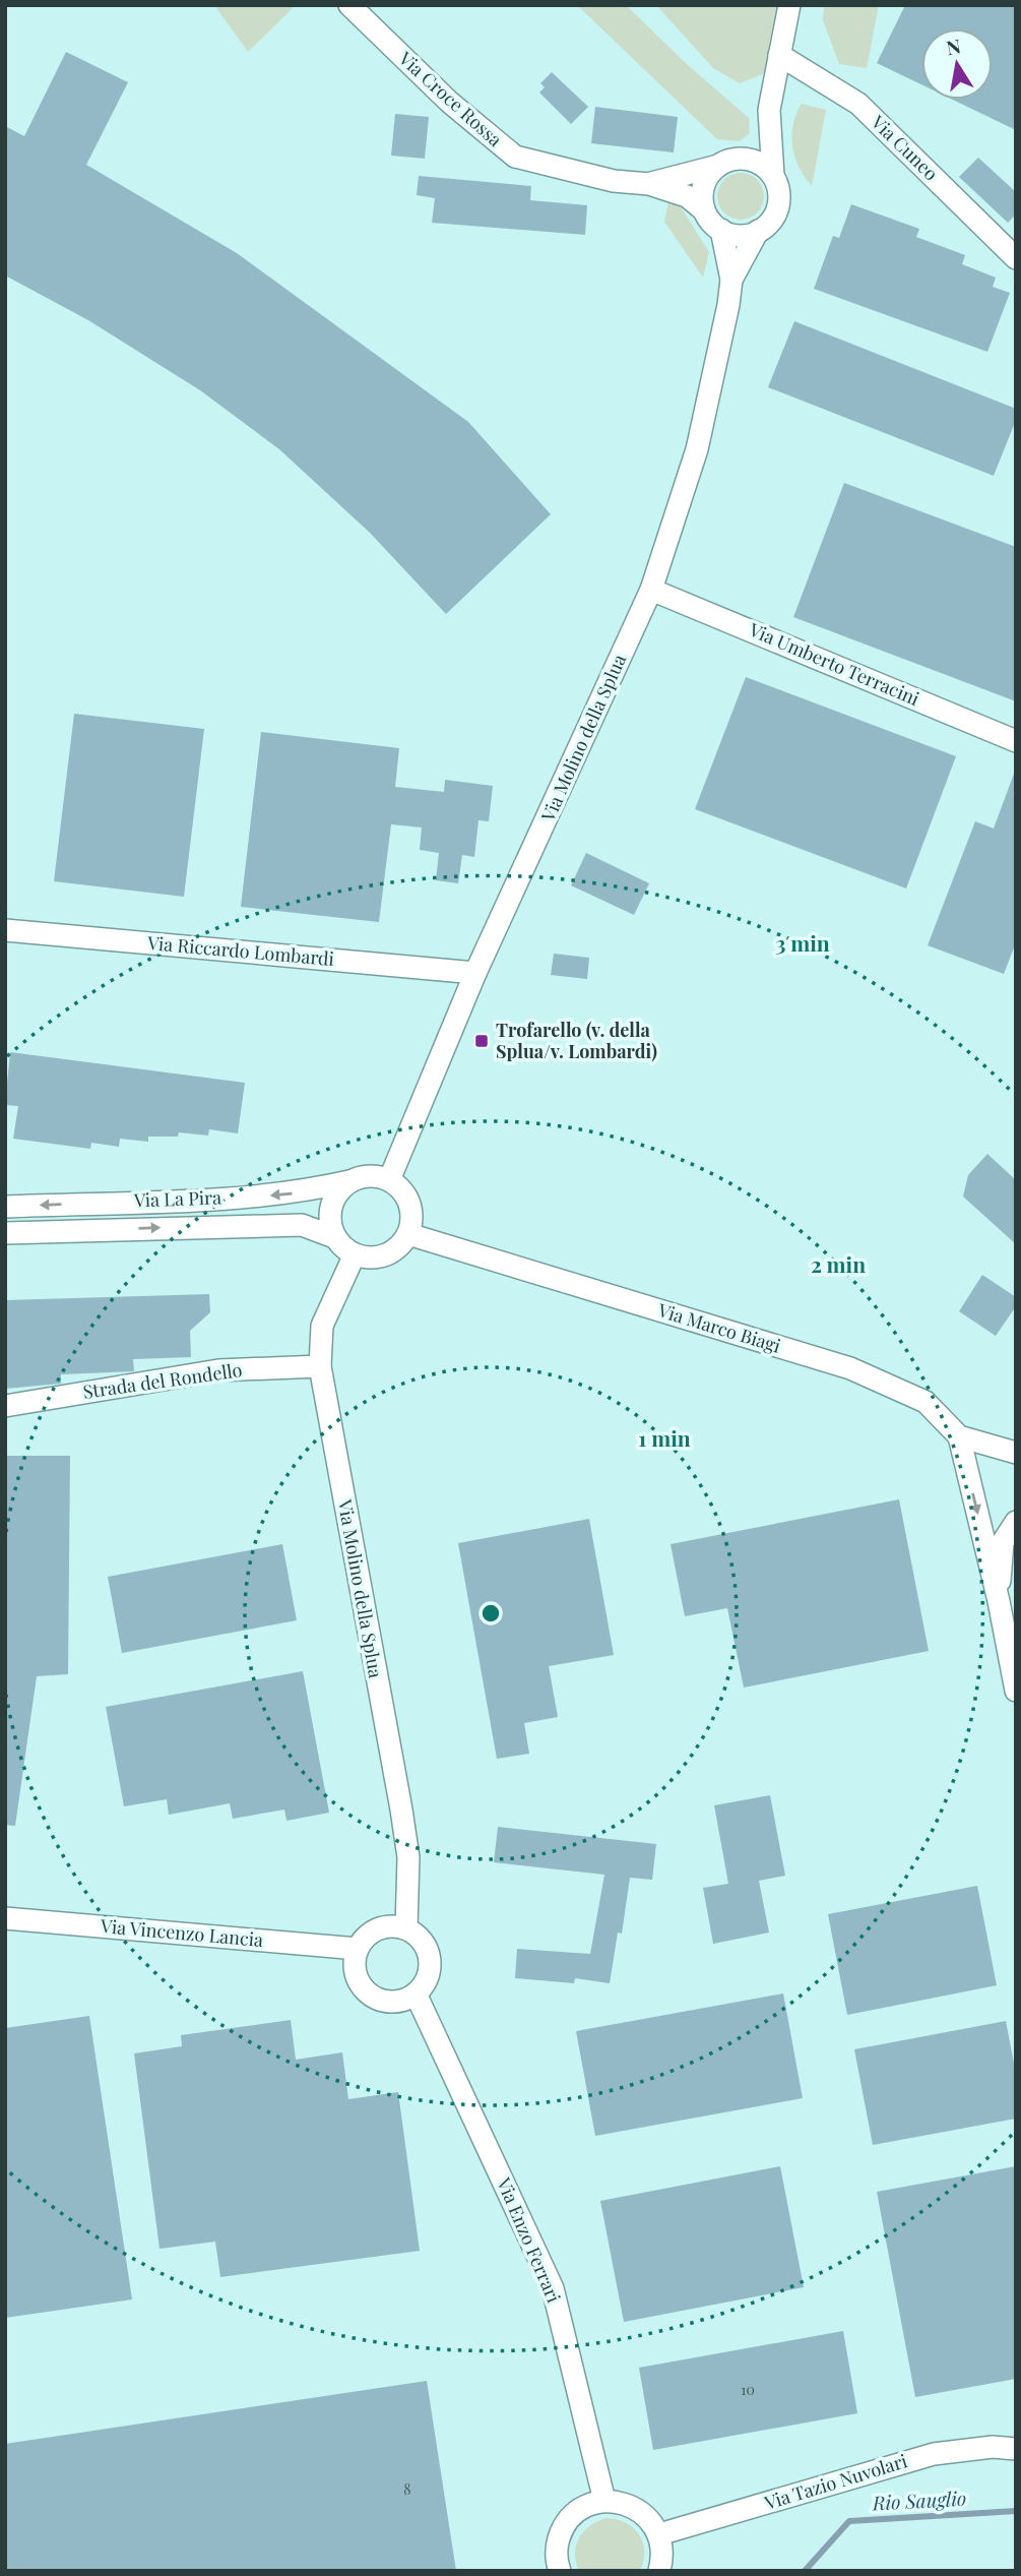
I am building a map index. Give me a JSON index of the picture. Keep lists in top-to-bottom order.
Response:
{
  "streets": {
    "street": [
      "Via Croce Rossa",
      "Via Cuneo",
      "Via Umberto Terracini",
      "Via Molino della Splua",
      "Via Riccardo Lombardi",
      "Via La Pira",
      "Via Marco Biagi",
      "Strada del Rondello",
      "Via Vincenzo Lancia",
      "Via Enzo Ferrari",
      "Via Tazio Nuvolari"
    ]
  },
  "crossings": [
    ["Via Croce Rossa", "Via Molino della Splua"],
    ["Via Umberto Terracini", "Via Molino della Splua"],
    ["Via Molino della Splua", "Via Riccardo Lombardi"],
    ["Via Molino della Splua", "Via La Pira"],
    ["Via Molino della Splua", "Via Marco Biagi"],
    ["Via Molino della Splua", "Strada del Rondello"],
    ["Via Molino della Splua", "Via Vincenzo Lancia"],
    ["Via Molino della Splua", "Via Enzo Ferrari"],
    ["Via La Pira", "Via Marco Biagi"],
    ["Via Vincenzo Lancia", "Via Enzo Ferrari"]
  ],
  "water": ["Rio Sauglio"],
  "places": {
    "transit": ["Trofarello (v. della Splua/v. Lombardi)"]
  },
  "house_numbers": ["10", "8"],
  "north": "top",
  "rings": ["3 min", "2 min", "1 min"]
}
